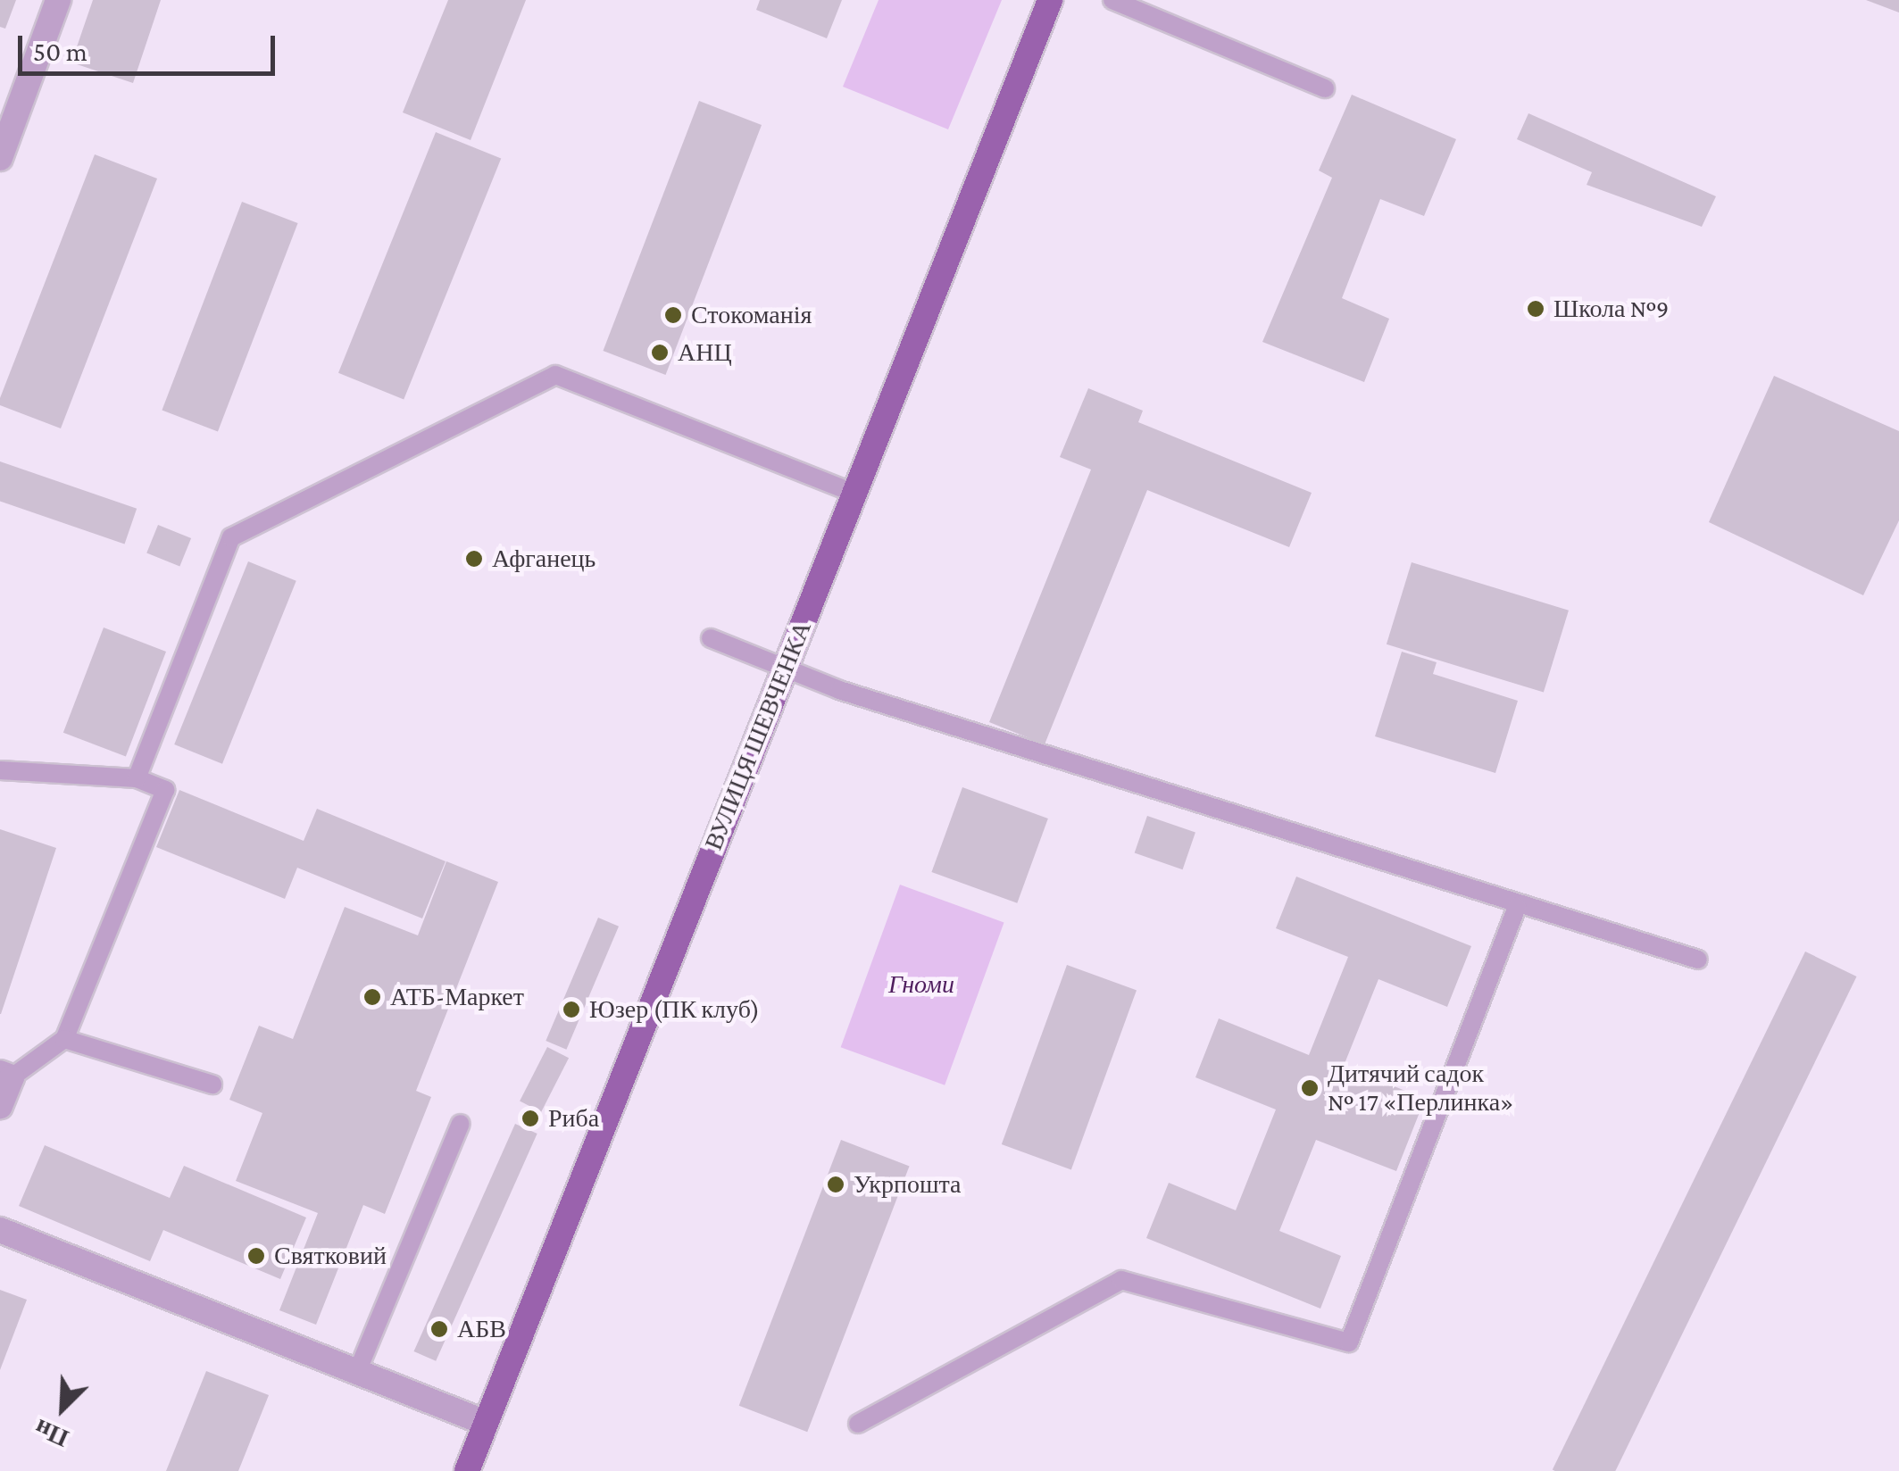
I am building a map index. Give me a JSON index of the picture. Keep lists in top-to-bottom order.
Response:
{
  "streets": {
    "main road": ["ВУЛИЦЯ ШЕВЧЕНКА"]
  },
  "parks": ["Гноми"],
  "places": [
    "Школа №9",
    "Стокоманія",
    "АНЦ",
    "Афганець",
    "АТБ-Маркет",
    "Юзер (ПК клуб)",
    "Дитячий садок № 17 «Перлинка»",
    "Риба",
    "Укрпошта",
    "Святковий",
    "АБВ"
  ],
  "scale_bar": "50 m",
  "north": "bottom left"
}
